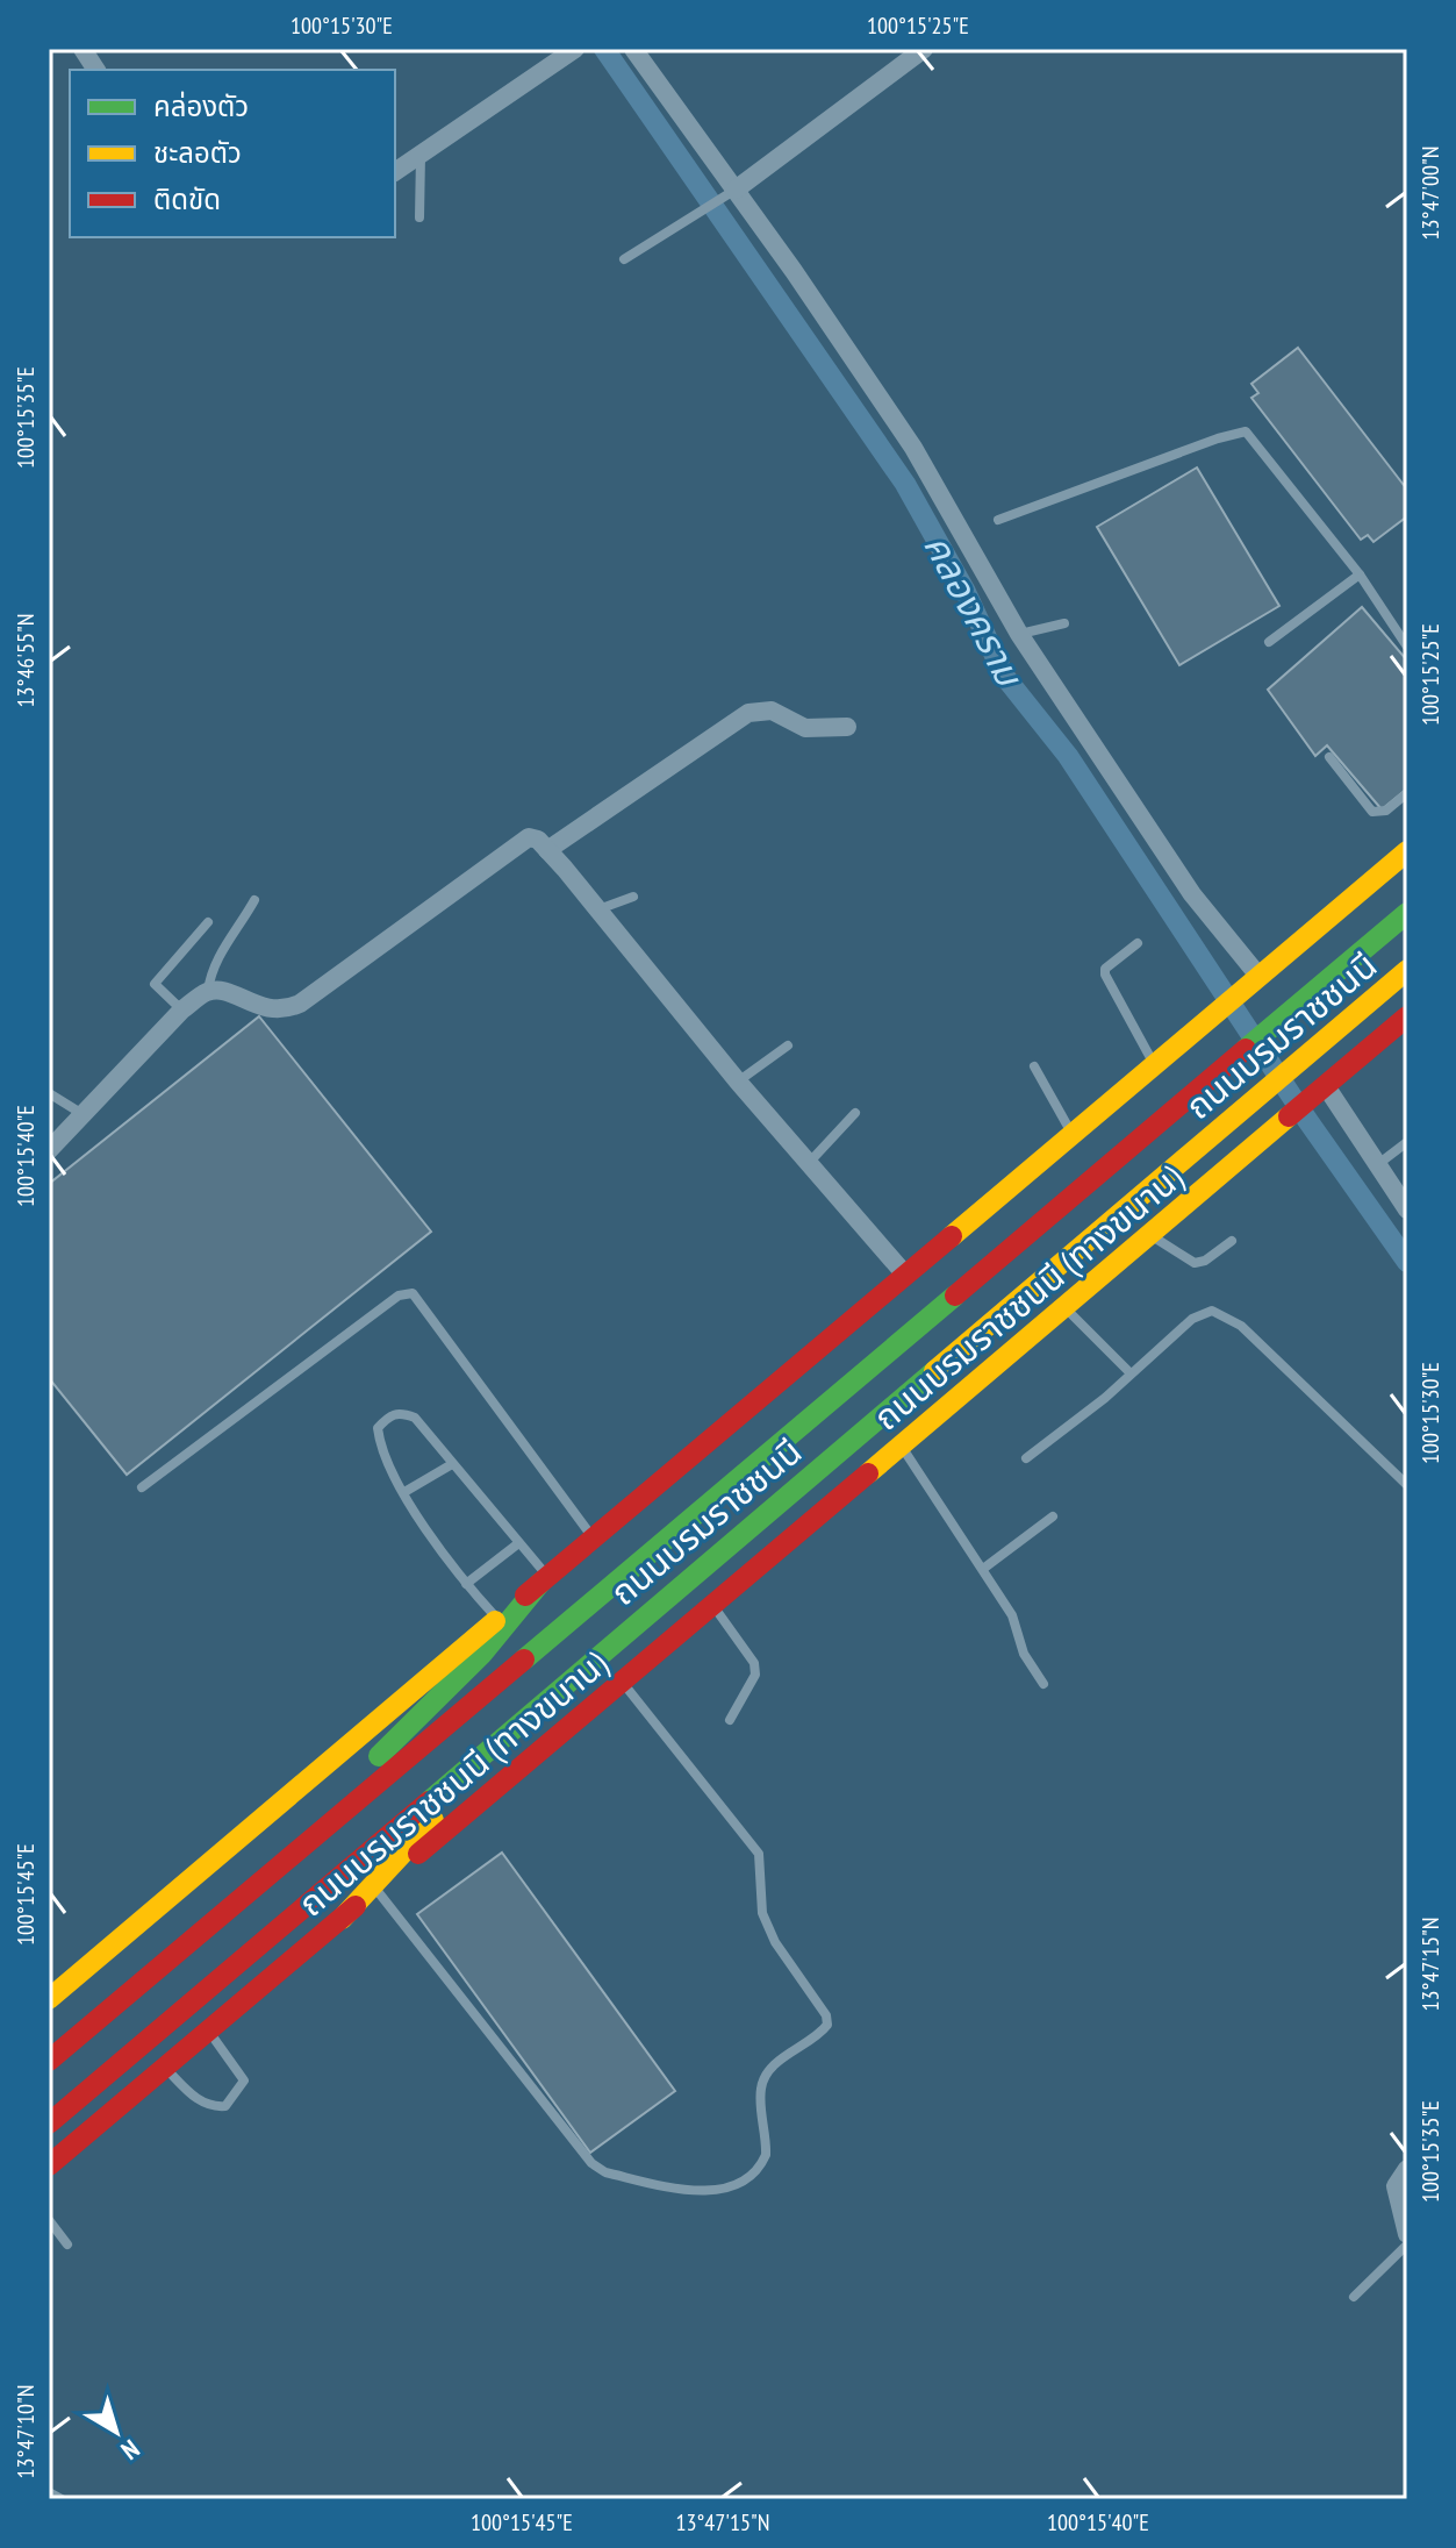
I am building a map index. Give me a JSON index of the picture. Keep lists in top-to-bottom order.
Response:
{
  "streets": {
    "main road": ["ถนนบรมราชชนนี", "ถนนบรมราชชนนี (ทางขนาน)"]
  },
  "water": ["คลองคราม"],
  "legend": ["คล่องตัว", "ชะลอตัว", "ติดขัด"],
  "north": "bottom right",
  "coordinates": [
    "100°15'30\"E",
    "100°15'25\"E",
    "13°47'00\"N",
    "100°15'35\"E",
    "13°46'55\"N",
    "100°15'40\"E",
    "100°15'45\"E",
    "13°47'15\"N",
    "13°47'10\"N"
  ]
}
